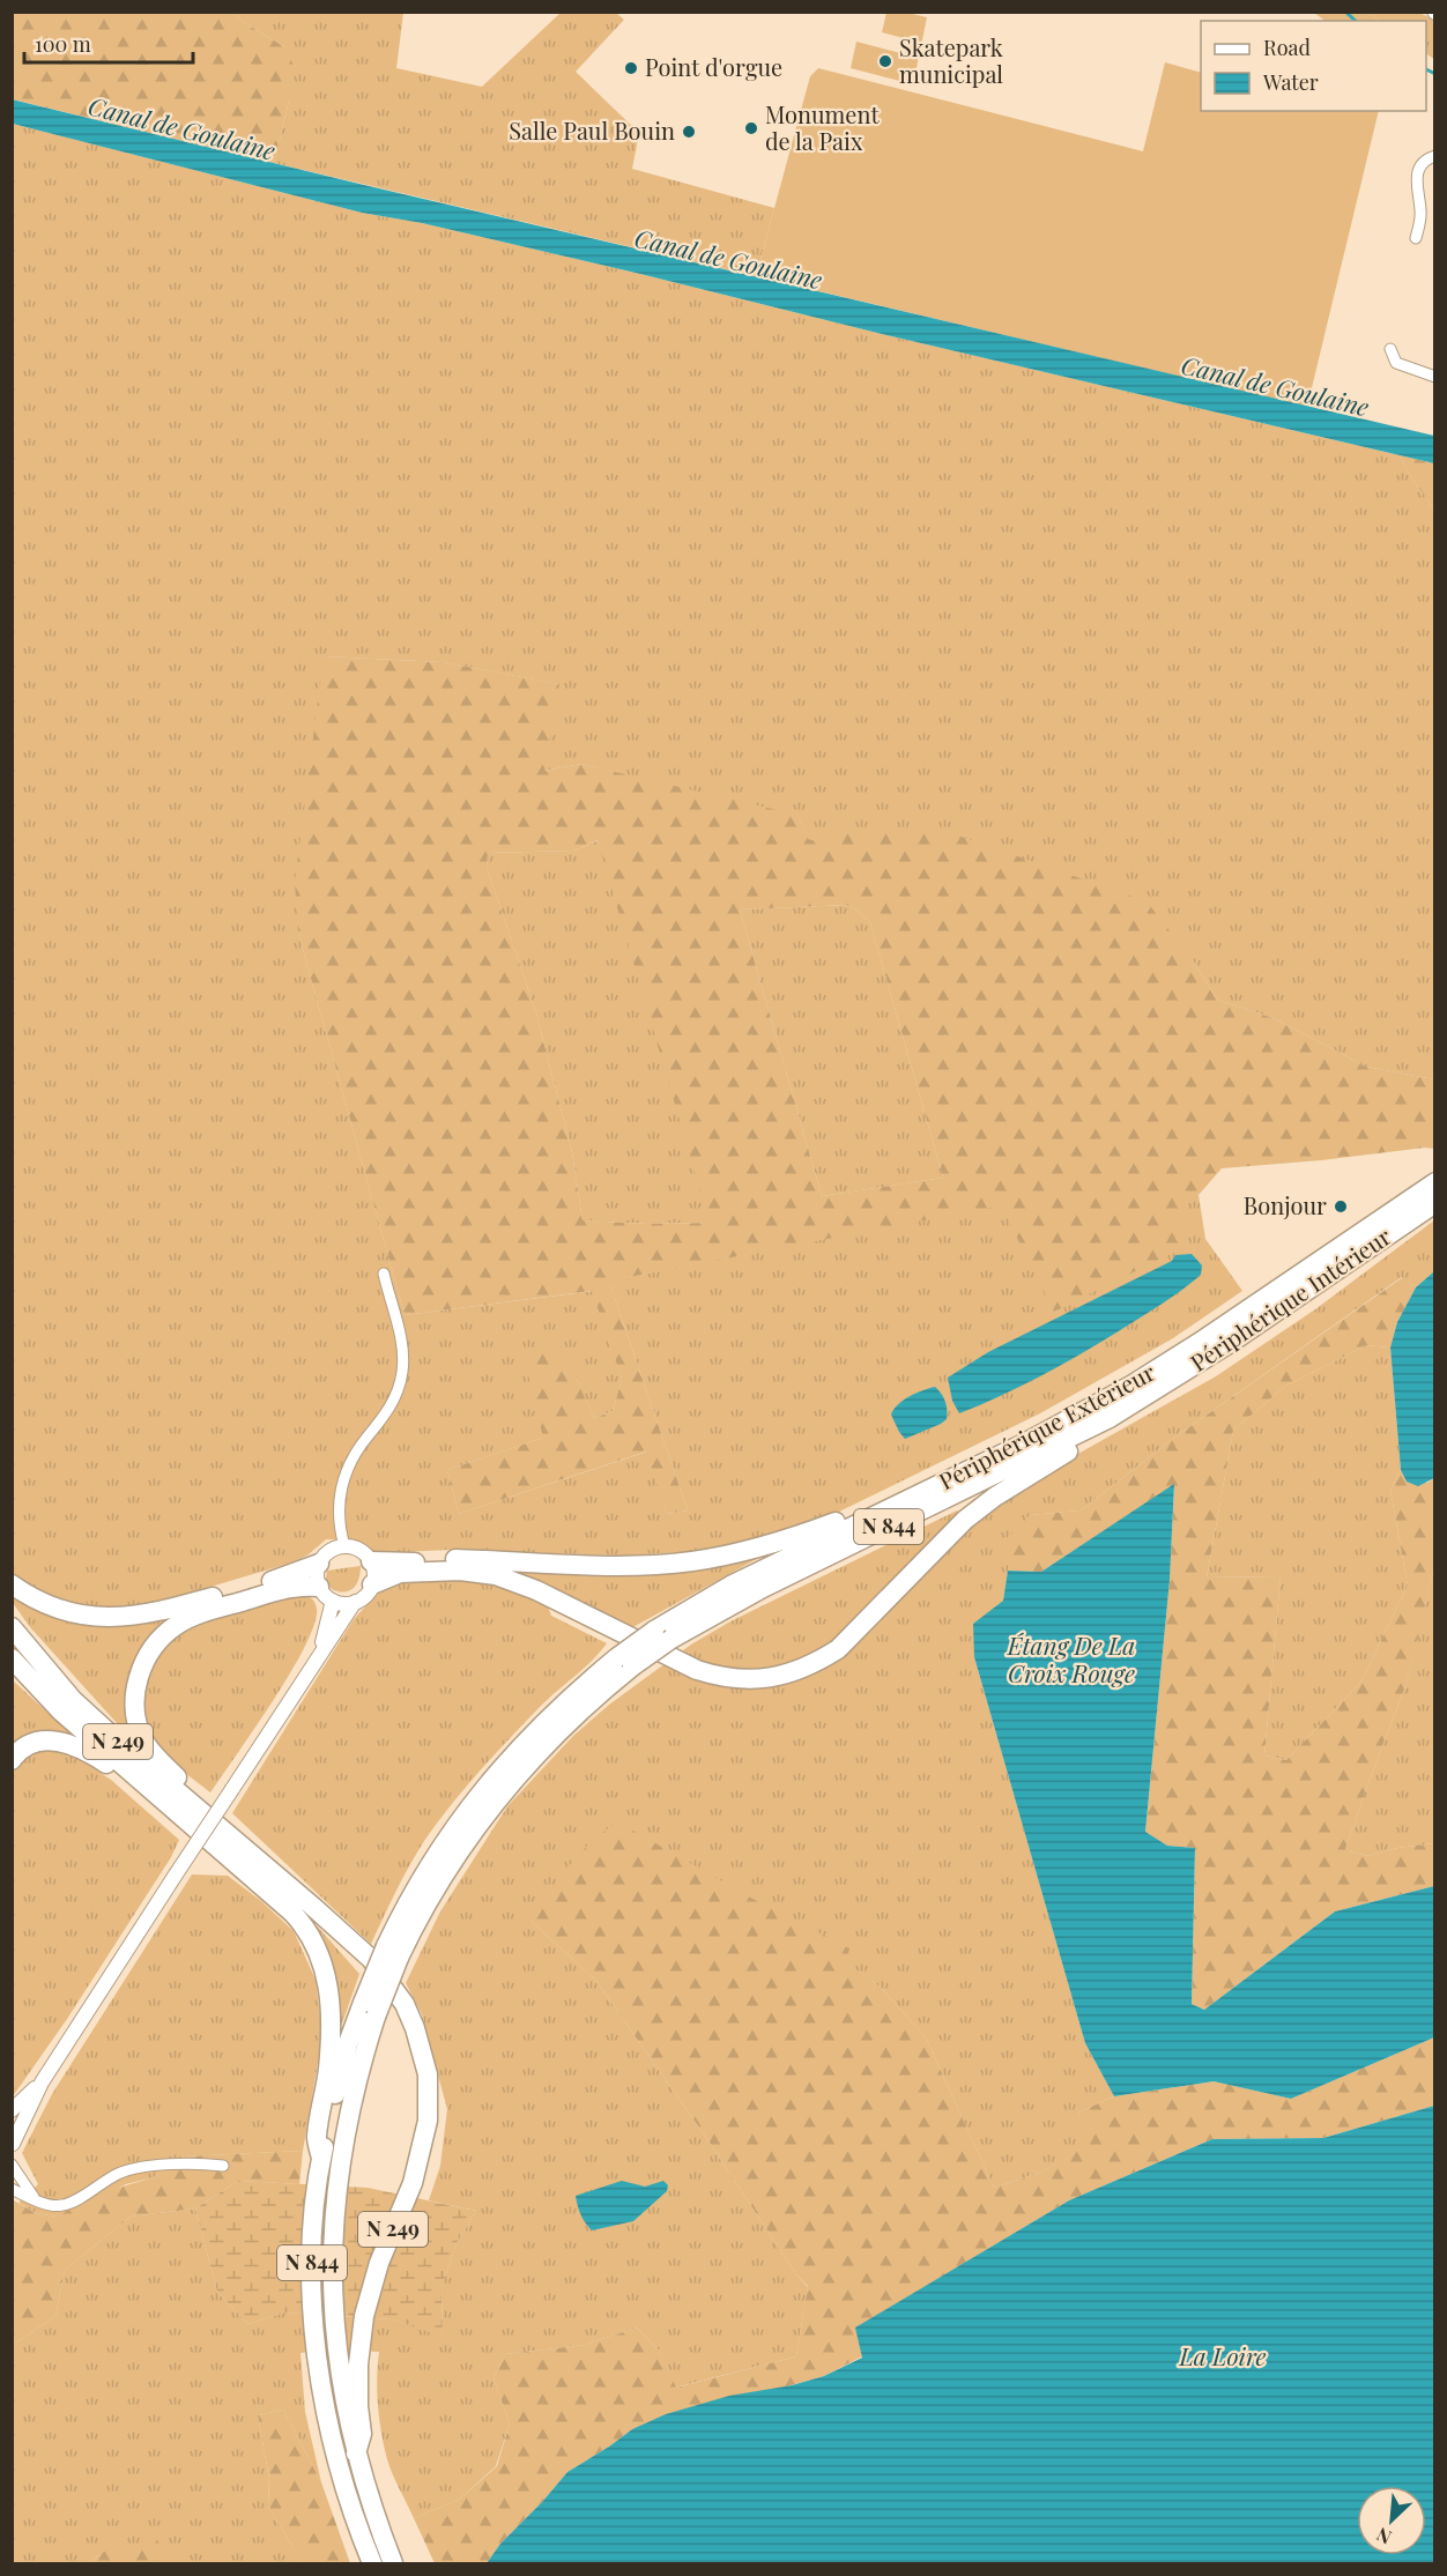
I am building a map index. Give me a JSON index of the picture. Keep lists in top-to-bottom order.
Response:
{
  "streets": {
    "highway": [
      "Périphérique Intérieur",
      "Périphérique Extérieur",
      "N 844",
      "N 249"
    ]
  },
  "crossings": [
    ["Périphérique Intérieur", "Périphérique Extérieur"],
    ["Périphérique Intérieur", "N 844"],
    ["Périphérique Intérieur", "N 249"],
    ["N 844", "N 249"]
  ],
  "water": ["Canal de Goulaine", "Étang De La Croix Rouge", "La Loire"],
  "places": [
    "Skatepark municipal",
    "Point d'orgue",
    "Monument de la Paix",
    "Salle Paul Bouin",
    "Bonjour"
  ],
  "legend": ["Road", "Water"],
  "scale_bar": "100 m",
  "north": "bottom left"
}
